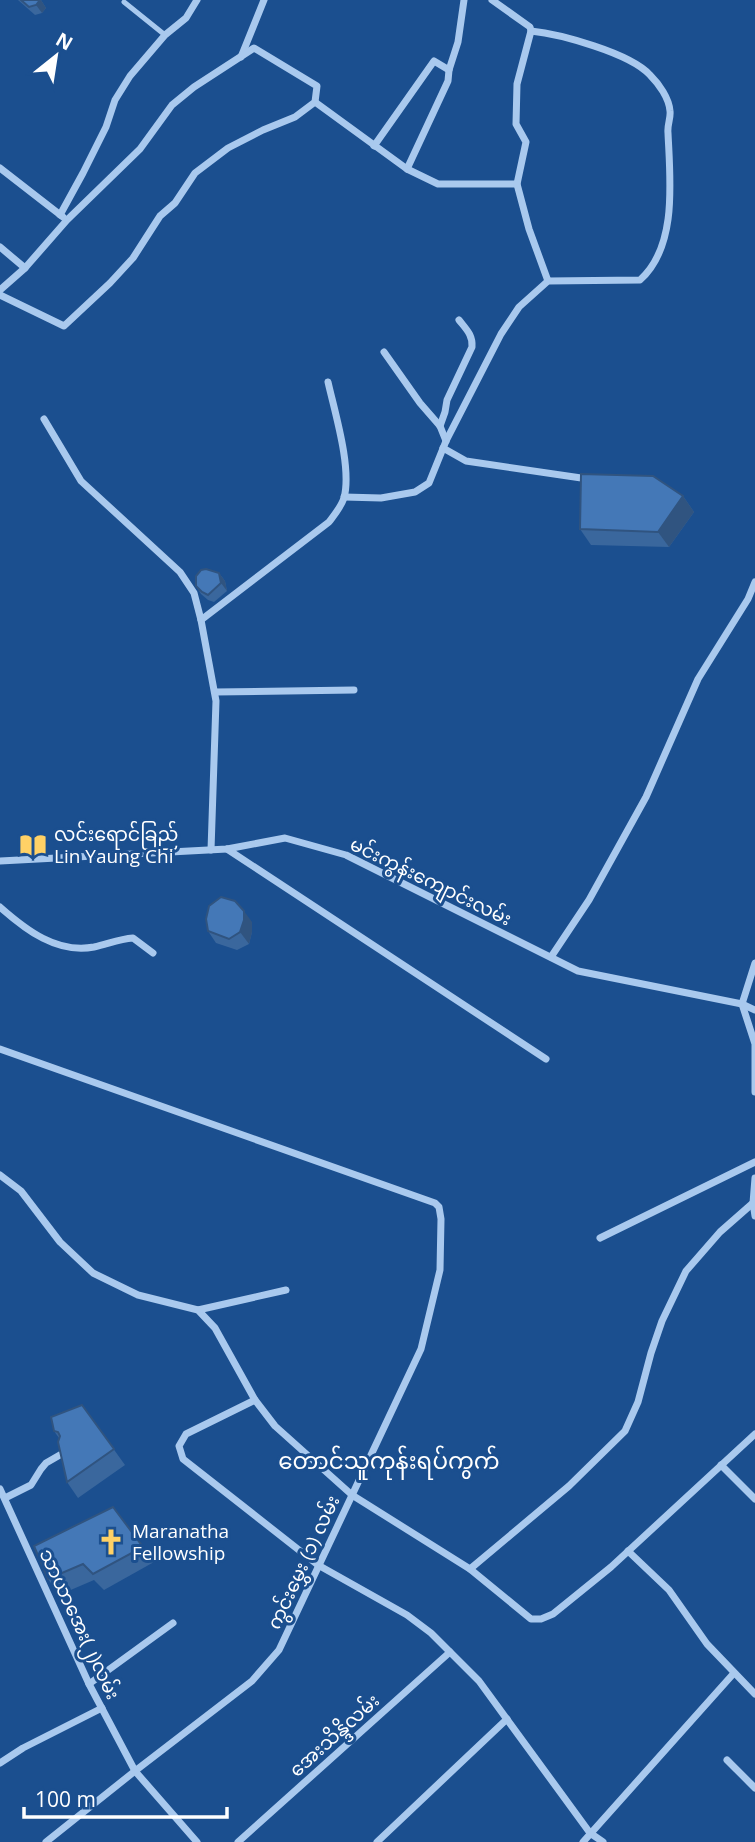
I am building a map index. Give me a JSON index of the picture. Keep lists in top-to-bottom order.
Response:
{
  "streets": {
    "street": [
      "မင်းကွန်းကျောင်းလမ်း",
      "ကွင်းမွှေး (၁) လမ်း",
      "သာယာအေး(၂)လမ်း",
      "အေးသိန္ဒိလမ်း"
    ]
  },
  "crossings": [
    ["ကွင်းမွှေး (၁) လမ်း", "သာယာအေး(၂)လမ်း"]
  ],
  "districts": ["တောင်သူကုန်းရပ်ကွက်"],
  "places": {
    "library": ["လင်းရောင်ခြည် Lin Yaung Chi"],
    "church": ["Maranatha Fellowship"]
  },
  "scale_bar": "100 m",
  "north": "top right"
}
